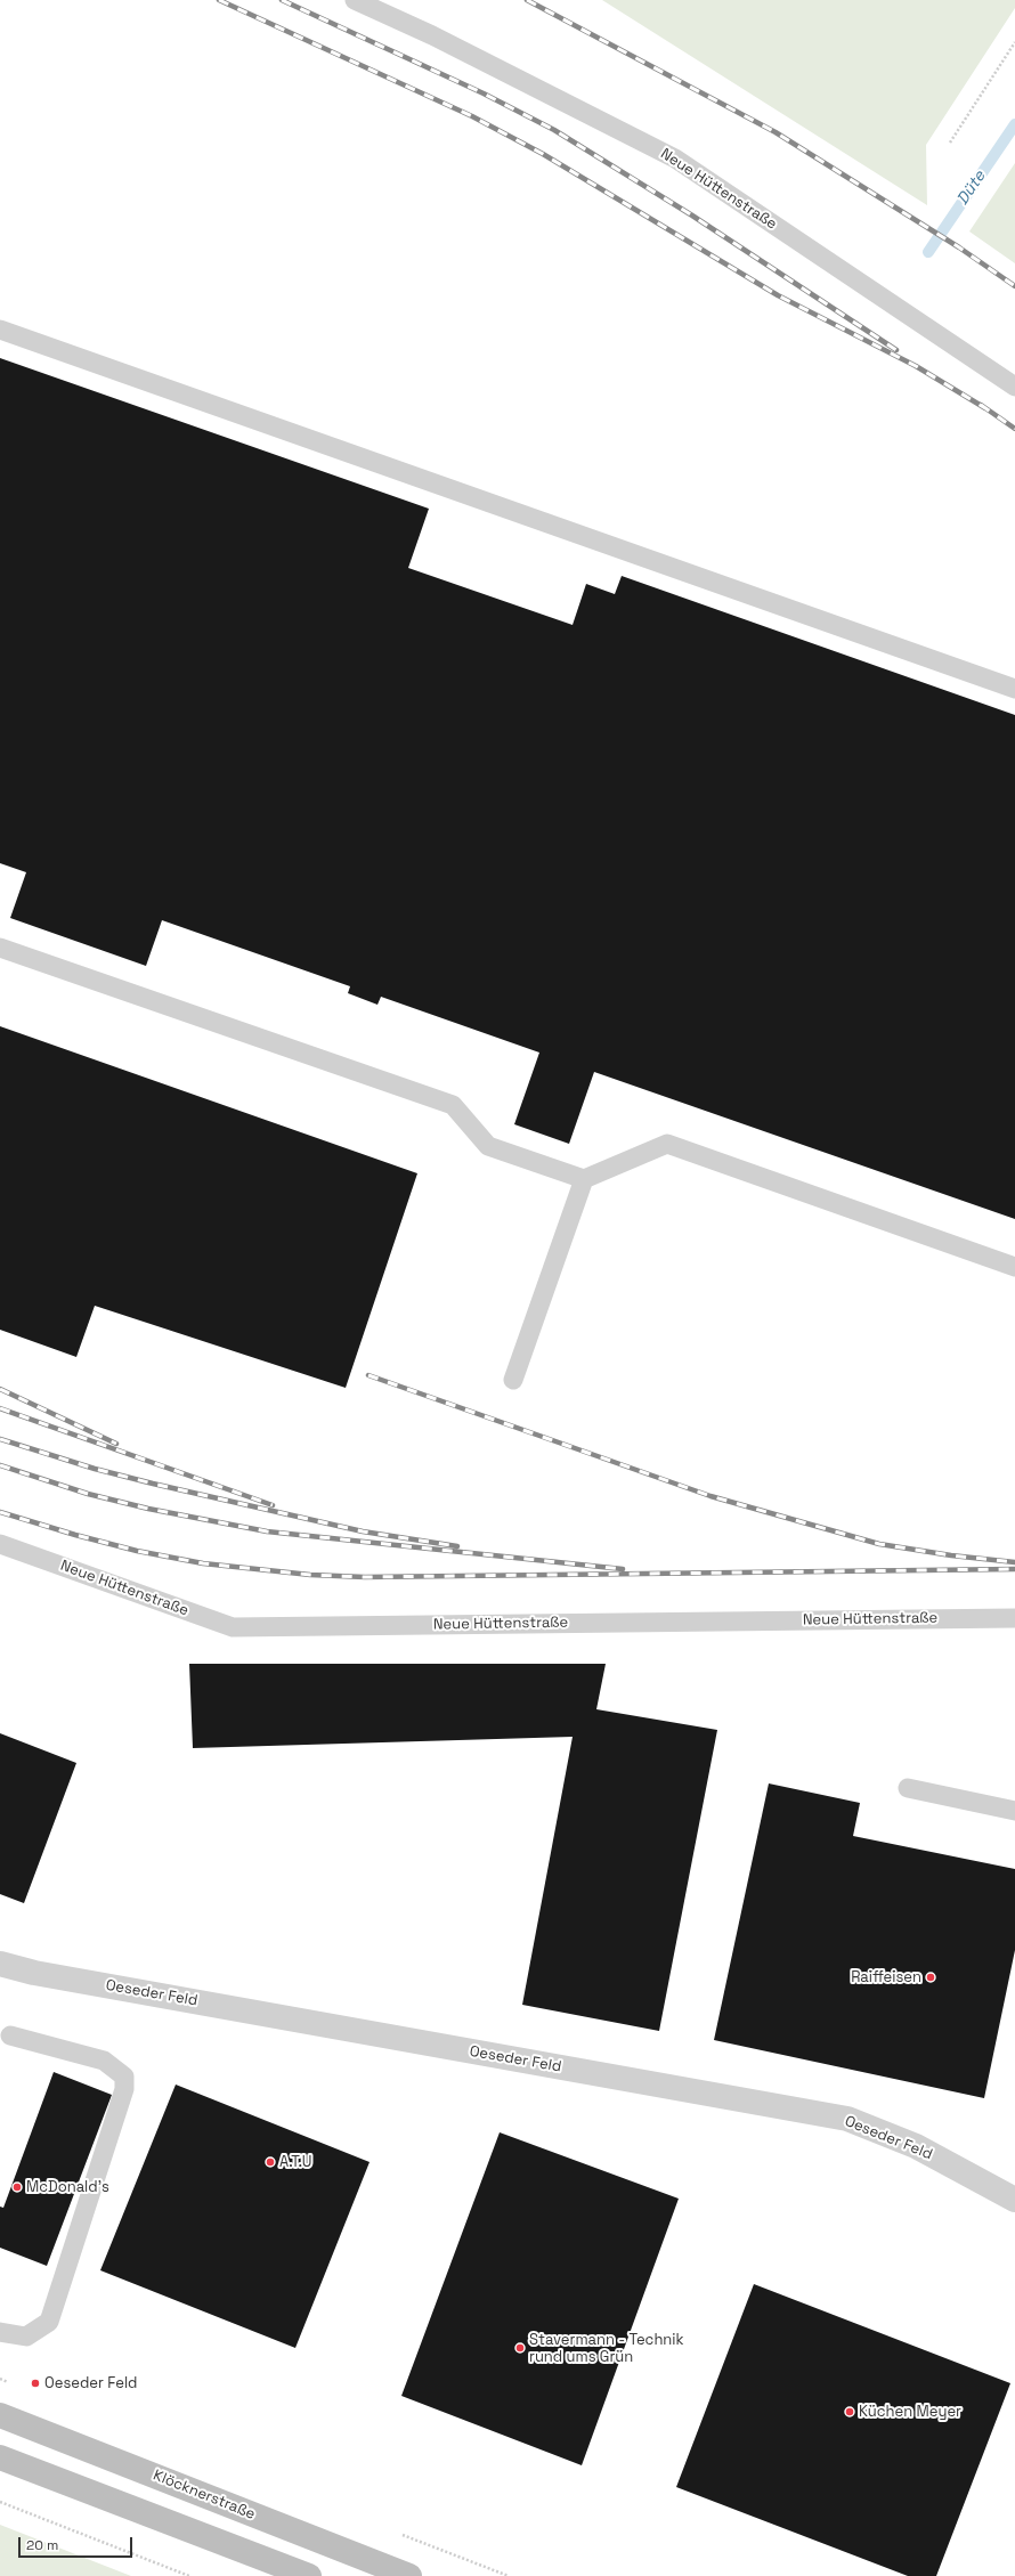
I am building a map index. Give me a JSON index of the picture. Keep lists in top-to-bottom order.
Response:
{
  "streets": {
    "main road": ["Klöcknerstraße"],
    "street": ["Oeseder Feld"],
    "lane": ["Neue Hüttenstraße"]
  },
  "water": ["Düte"],
  "places": [
    "Raiffeisen",
    "A.T.U",
    "McDonald's",
    "Stavermann - Technik rund ums Grün",
    "Oeseder Feld",
    "Küchen Meyer"
  ],
  "scale_bar": "20 m"
}
